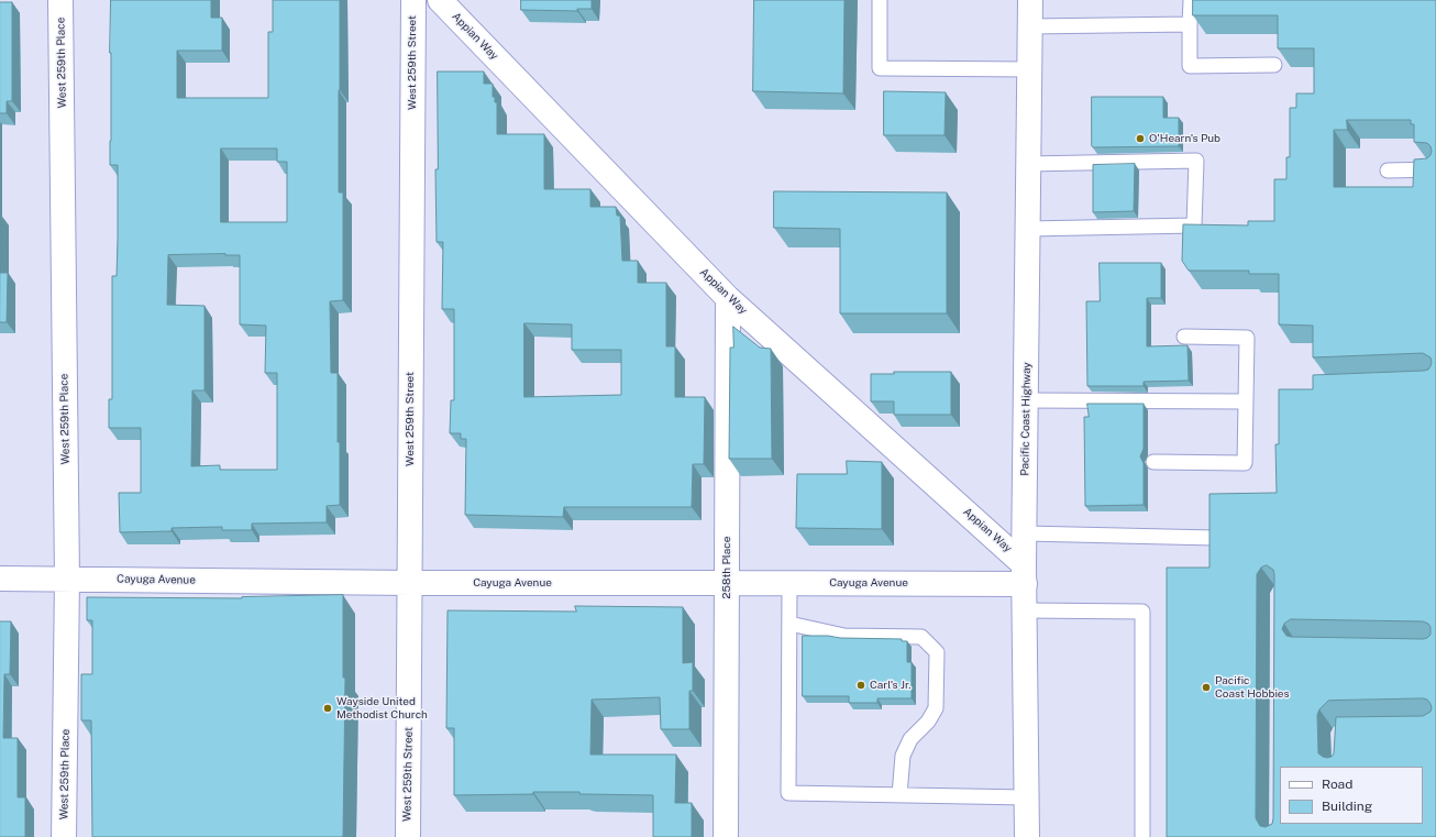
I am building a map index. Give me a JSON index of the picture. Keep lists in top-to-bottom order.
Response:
{
  "streets": {
    "main road": [
      "Appian Way",
      "West 259th Place",
      "West 259th Street",
      "Pacific Coast Highway",
      "258th Place",
      "Cayuga Avenue"
    ]
  },
  "crossings": [
    ["Appian Way", "Pacific Coast Highway"],
    ["Appian Way", "258th Place"],
    ["Appian Way", "Cayuga Avenue"],
    ["West 259th Place", "Cayuga Avenue"],
    ["West 259th Street", "Cayuga Avenue"],
    ["Pacific Coast Highway", "Cayuga Avenue"],
    ["258th Place", "Cayuga Avenue"]
  ],
  "places": [
    "O'Hearn's Pub",
    "Carl's Jr.",
    "Pacific Coast Hobbies",
    "Wayside United Methodist Church"
  ],
  "legend": ["Road", "Building"]
}
